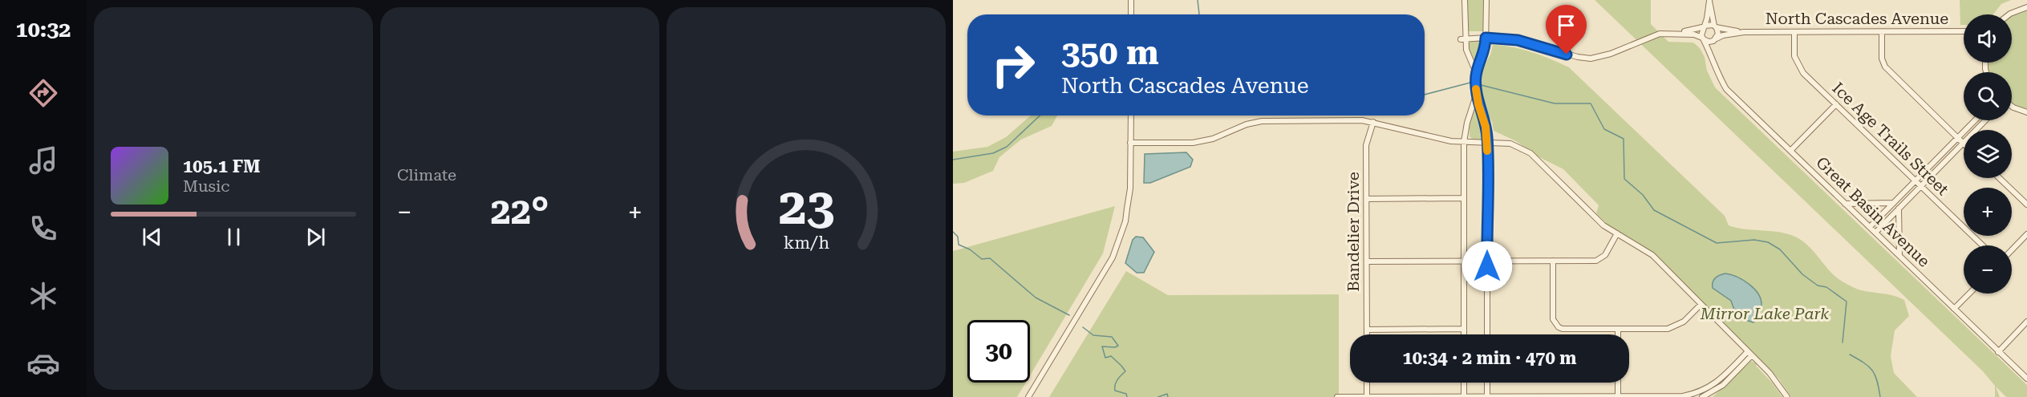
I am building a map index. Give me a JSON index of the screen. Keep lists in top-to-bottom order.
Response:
{
  "streets": {
    "street": [
      "North Cascades Avenue",
      "Ice Age Trails Street",
      "Great Basin Avenue",
      "Bandelier Drive"
    ]
  },
  "crossings": [
    ["North Cascades Avenue", "Ice Age Trails Street"],
    ["North Cascades Avenue", "Great Basin Avenue"]
  ],
  "parks": ["Mirror Lake Park"],
  "page": {
    "tabs": "10:32",
    "tile": "Climate",
    "map_buttons": ["+", "−"],
    "turn": ["350 m", "North Cascades Avenue"],
    "song": ["105.1 FM", "Music"],
    "heat": ["−", "22°", "+"],
    "limit": "30",
    "trip": "10:34 · 2 min · 470 m",
    "gauge": ["23", "km/h"]
  }
}
